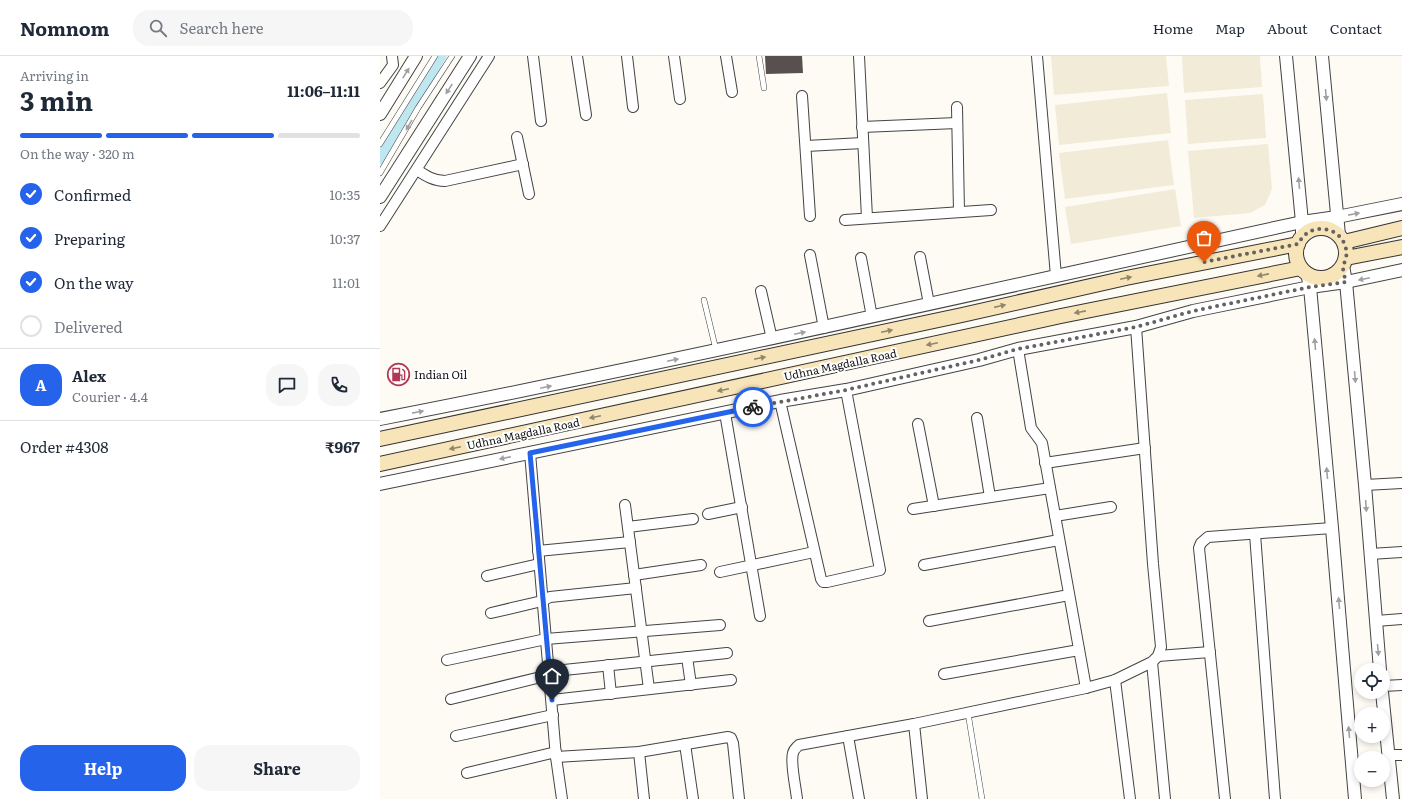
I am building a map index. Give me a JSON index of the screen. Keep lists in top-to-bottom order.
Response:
{
  "streets": {
    "main road": ["Udhna Magdalla Road"]
  },
  "places": {
    "fuel station": ["Indian Oil"]
  },
  "page": {
    "header": "Nomnom",
    "search": "Search here",
    "nav": [
      "Home",
      "Map",
      "About",
      "Contact"
    ],
    "heading": ["3 min", "Arriving in", "11:06–11:11"],
    "panel": [
      "Alex",
      "Courier · 4.4",
      "Order #4308",
      "₹967"
    ],
    "bar": "On the way · 320 m",
    "list": [
      ["Confirmed", "10:35"],
      ["Preparing", "10:37"],
      ["On the way", "11:01"],
      "Delivered"
    ],
    "round": "A",
    "map_buttons": ["+", "−"],
    "buttons": ["Help", "Share"]
  }
}
